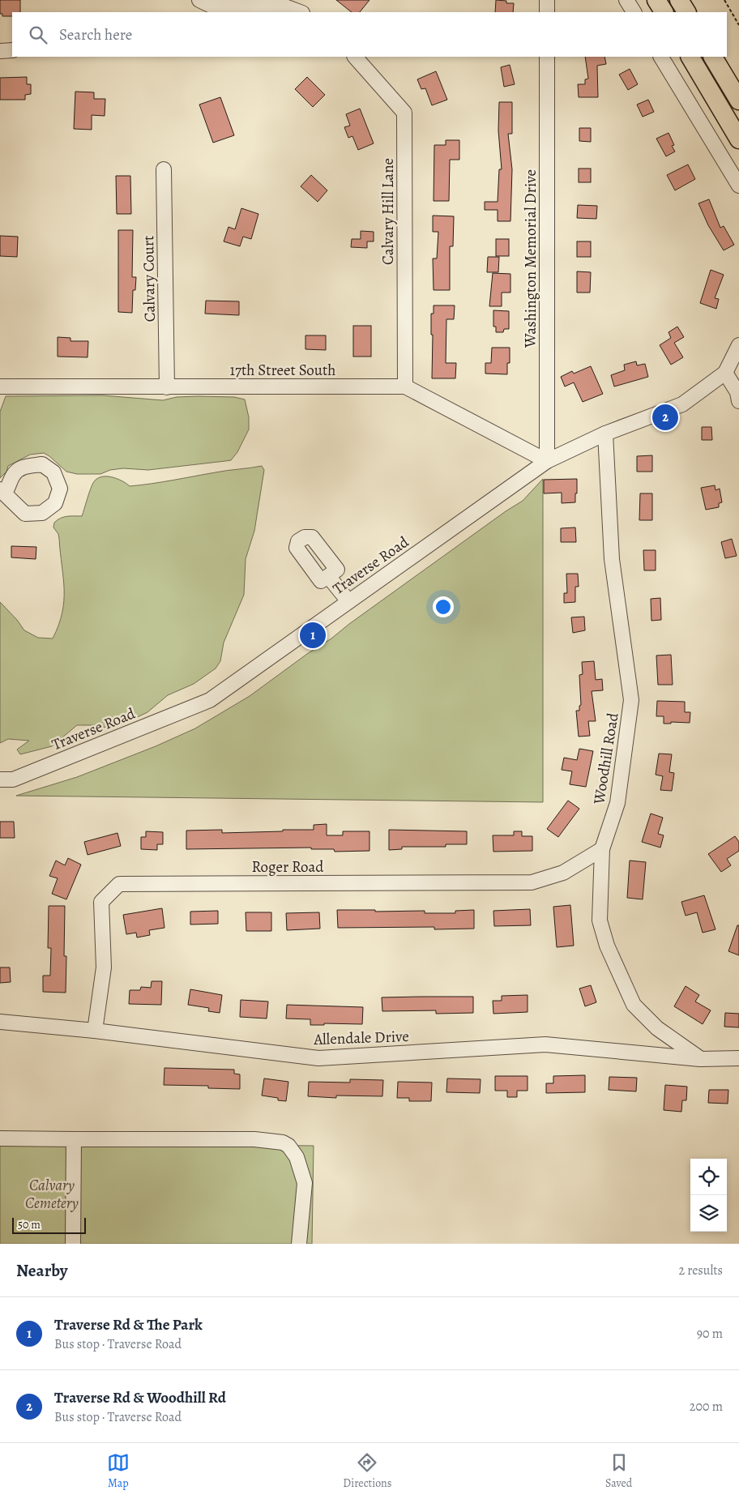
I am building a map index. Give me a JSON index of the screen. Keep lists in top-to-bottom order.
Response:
{
  "streets": {
    "street": [
      "Calvary Hill Lane",
      "Washington Memorial Drive",
      "Calvary Court",
      "17th Street South",
      "Traverse Road",
      "Woodhill Road",
      "Roger Road",
      "Allendale Drive"
    ]
  },
  "crossings": [
    ["Calvary Hill Lane", "17th Street South"],
    ["Washington Memorial Drive", "17th Street South"],
    ["Washington Memorial Drive", "Traverse Road"],
    ["Calvary Court", "17th Street South"],
    ["17th Street South", "Traverse Road"],
    ["Traverse Road", "Woodhill Road"],
    ["Woodhill Road", "Roger Road"],
    ["Woodhill Road", "Allendale Drive"],
    ["Roger Road", "Allendale Drive"]
  ],
  "parks": ["Calvary Cemetery"],
  "scale_bar": "50 m",
  "page": {
    "search": "Search here",
    "pins": ["2", "1"],
    "scale": "50 m",
    "heading": ["Nearby", "2 results"],
    "list": [
      {
        "mark": "1",
        "name": "Traverse Rd & The Park",
        "note": "Bus stop · Traverse Road",
        "value": "90 m"
      },
      {
        "mark": "2",
        "name": "Traverse Rd & Woodhill Rd",
        "note": "Bus stop · Traverse Road",
        "value": "200 m"
      }
    ],
    "nav": ["Map", "Directions", "Saved"]
  }
}
